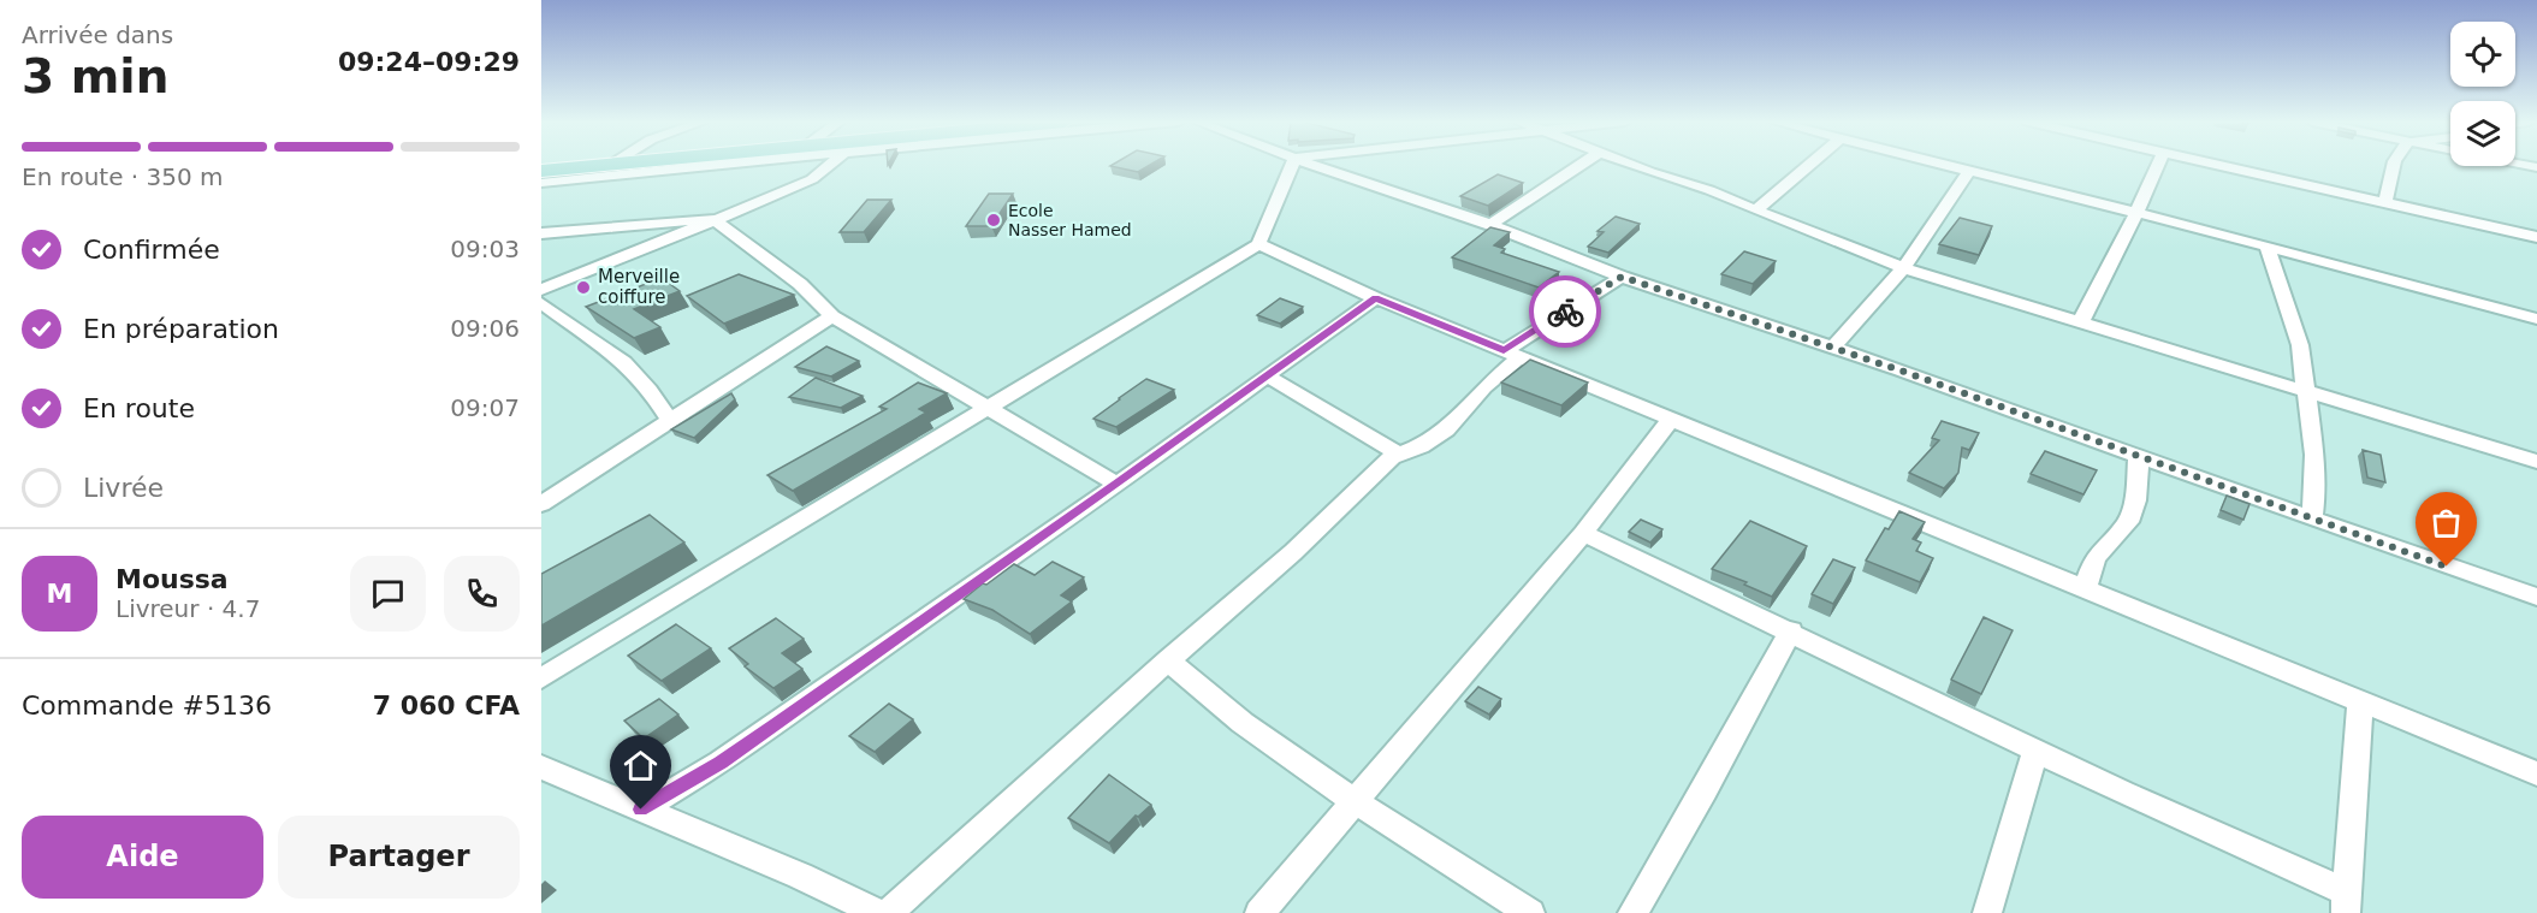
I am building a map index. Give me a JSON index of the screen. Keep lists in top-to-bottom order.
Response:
{
  "places": ["Ecole Nasser Hamed", "Merveille coiffure"],
  "page": {
    "heading": ["3 min", "Arrivée dans", "09:24–09:29"],
    "panel": [
      "Moussa",
      "Livreur · 4.7",
      "Commande #5136",
      "7 060 CFA"
    ],
    "bar": "En route · 350 m",
    "list": [
      ["Confirmée", "09:03"],
      ["En préparation", "09:06"],
      ["En route", "09:07"],
      "Livrée"
    ],
    "round": "M",
    "buttons": ["Aide", "Partager"]
  }
}
